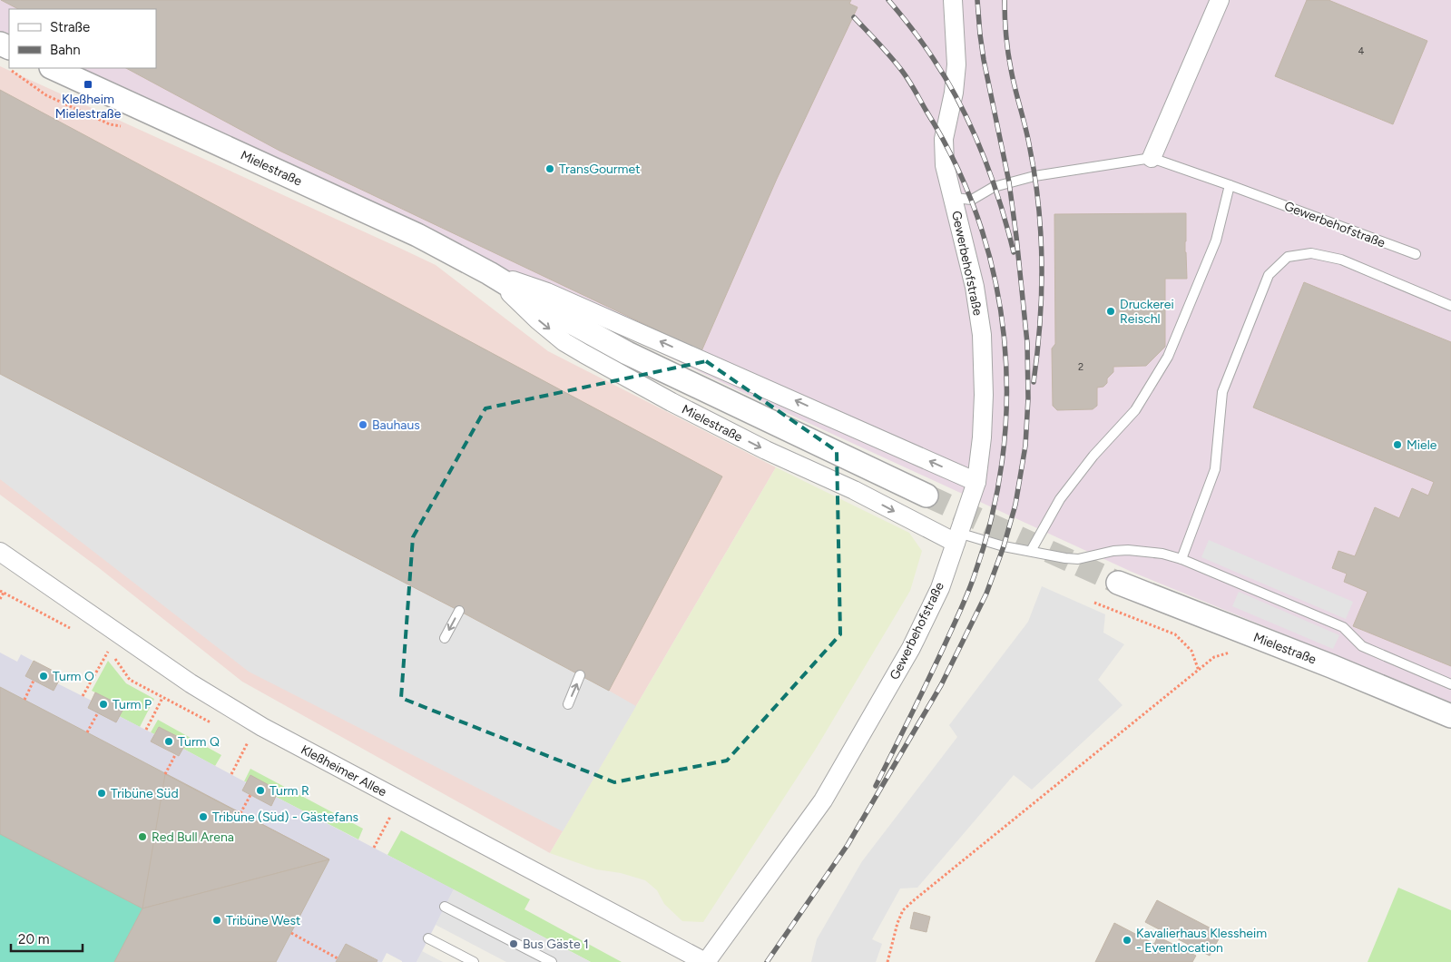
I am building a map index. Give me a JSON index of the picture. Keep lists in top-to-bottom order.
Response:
{
  "streets": {
    "street": ["Mielestraße", "Gewerbehofstraße", "Kleßheimer Allee"]
  },
  "crossings": [
    ["Mielestraße", "Gewerbehofstraße"],
    ["Gewerbehofstraße", "Kleßheimer Allee"]
  ],
  "places": {
    "transit": ["Kleßheim Mielestraße"],
    "other": [
      "TransGourmet",
      "Druckerei Reischl",
      "Bauhaus",
      "Miele",
      "Turm O",
      "Turm P",
      "Turm Q",
      "Turm R",
      "Tribüne Süd",
      "Tribüne (Süd) - Gästefans",
      "Red Bull Arena",
      "Tribüne West",
      "Kavalierhaus Klessheim - Eventlocation",
      "Bus Gäste 1"
    ]
  },
  "house_numbers": ["4", "2"],
  "legend": ["Straße", "Bahn"],
  "scale_bar": "20 m"
}
